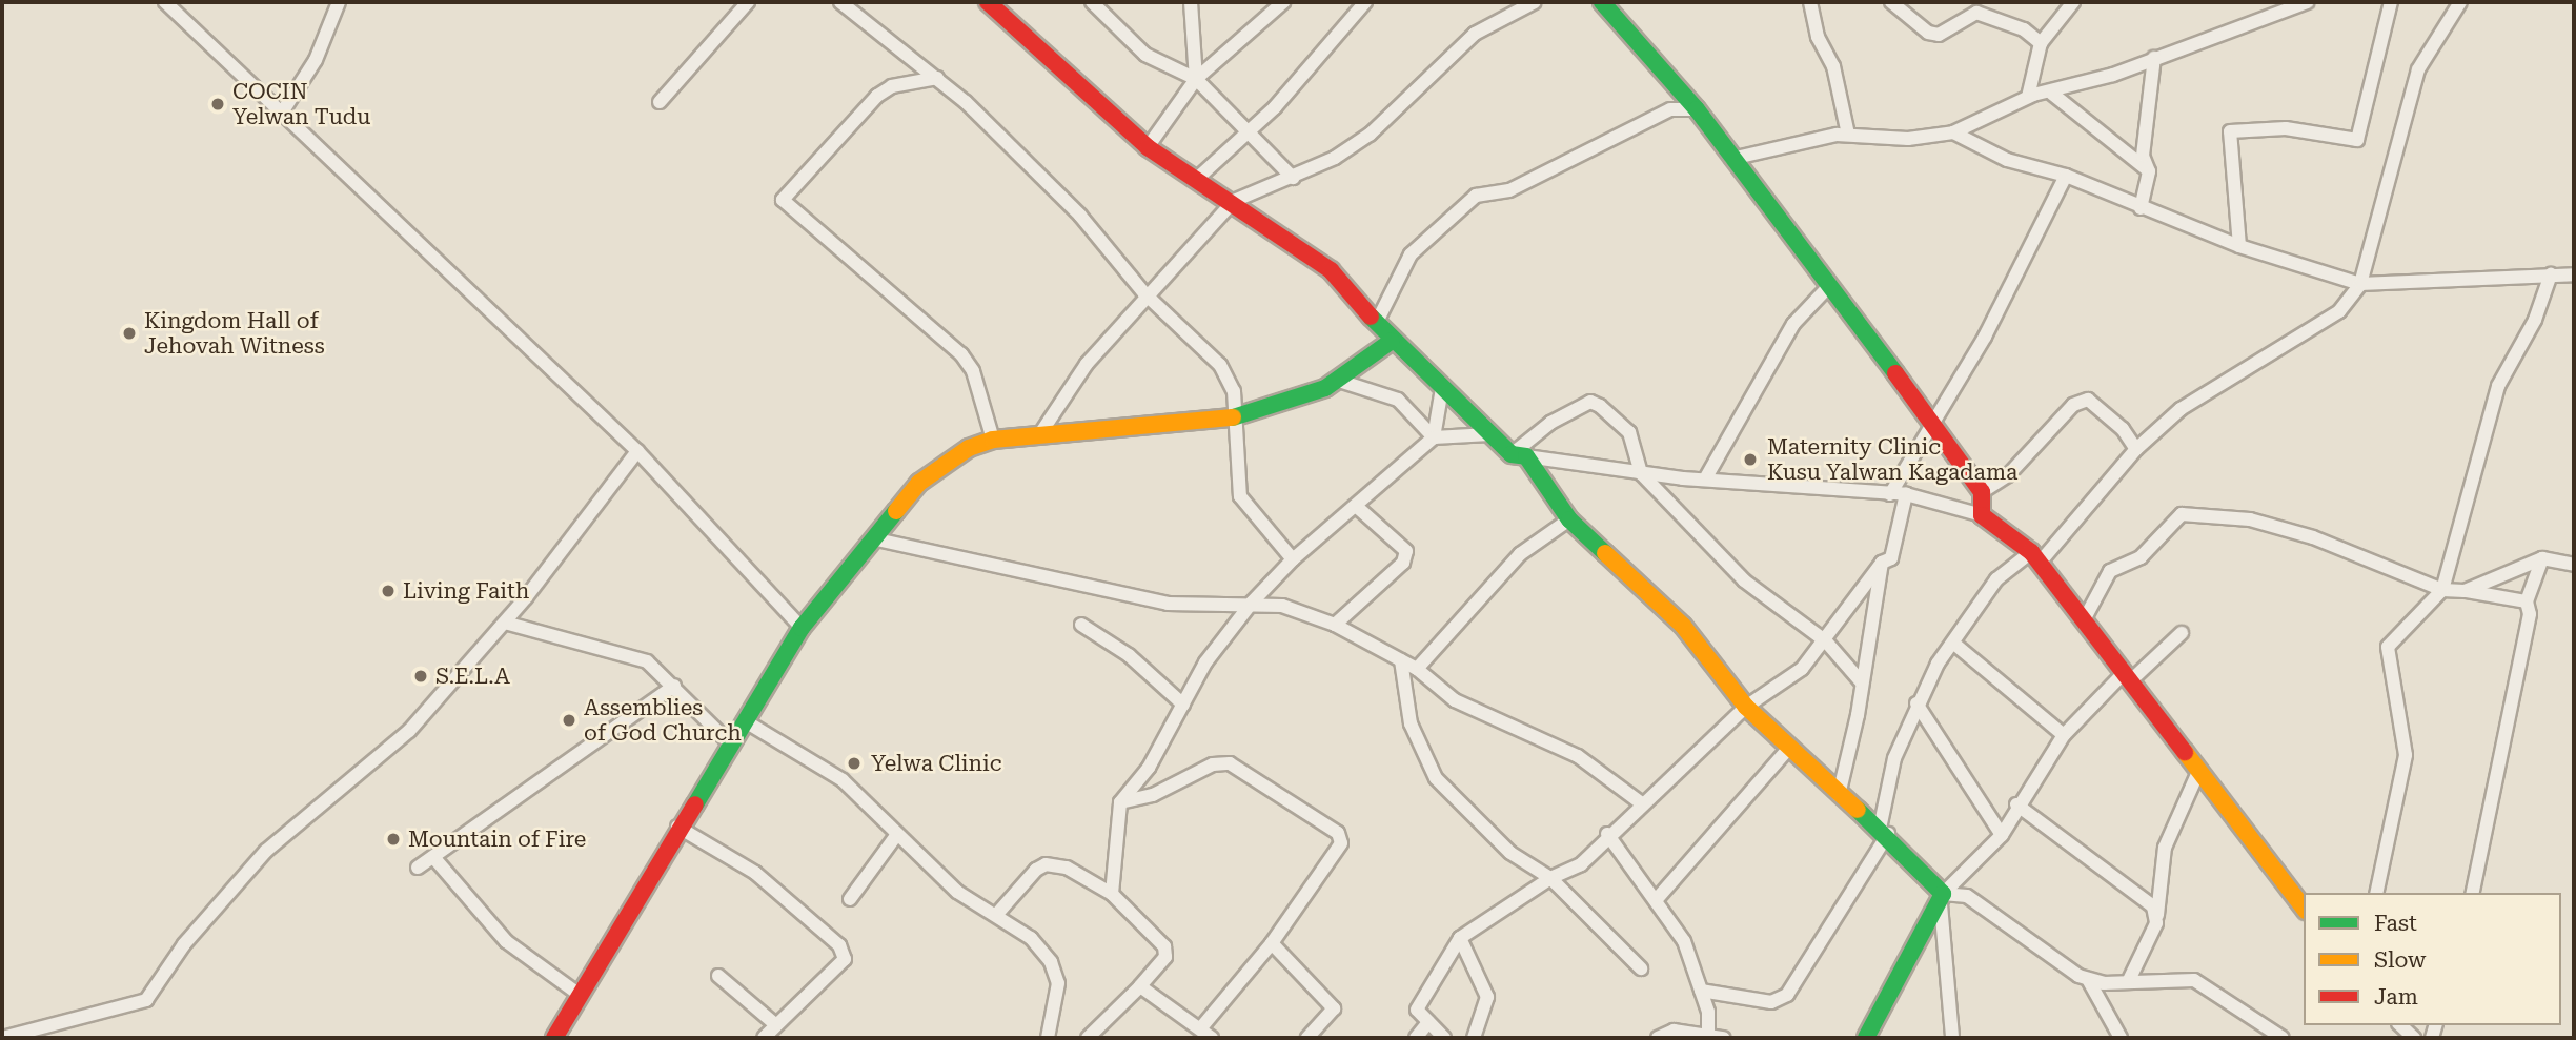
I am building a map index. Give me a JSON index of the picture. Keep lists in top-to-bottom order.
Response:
{
  "places": [
    "COCIN Yelwan Tudu",
    "Kingdom Hall of Jehovah Witness",
    "Maternity Clinic Kusu Yalwan Kagadama",
    "Living Faith",
    "S.E.L.A",
    "Assemblies of God Church",
    "Yelwa Clinic",
    "Mountain of Fire"
  ],
  "legend": ["Fast", "Slow", "Jam"]
}
